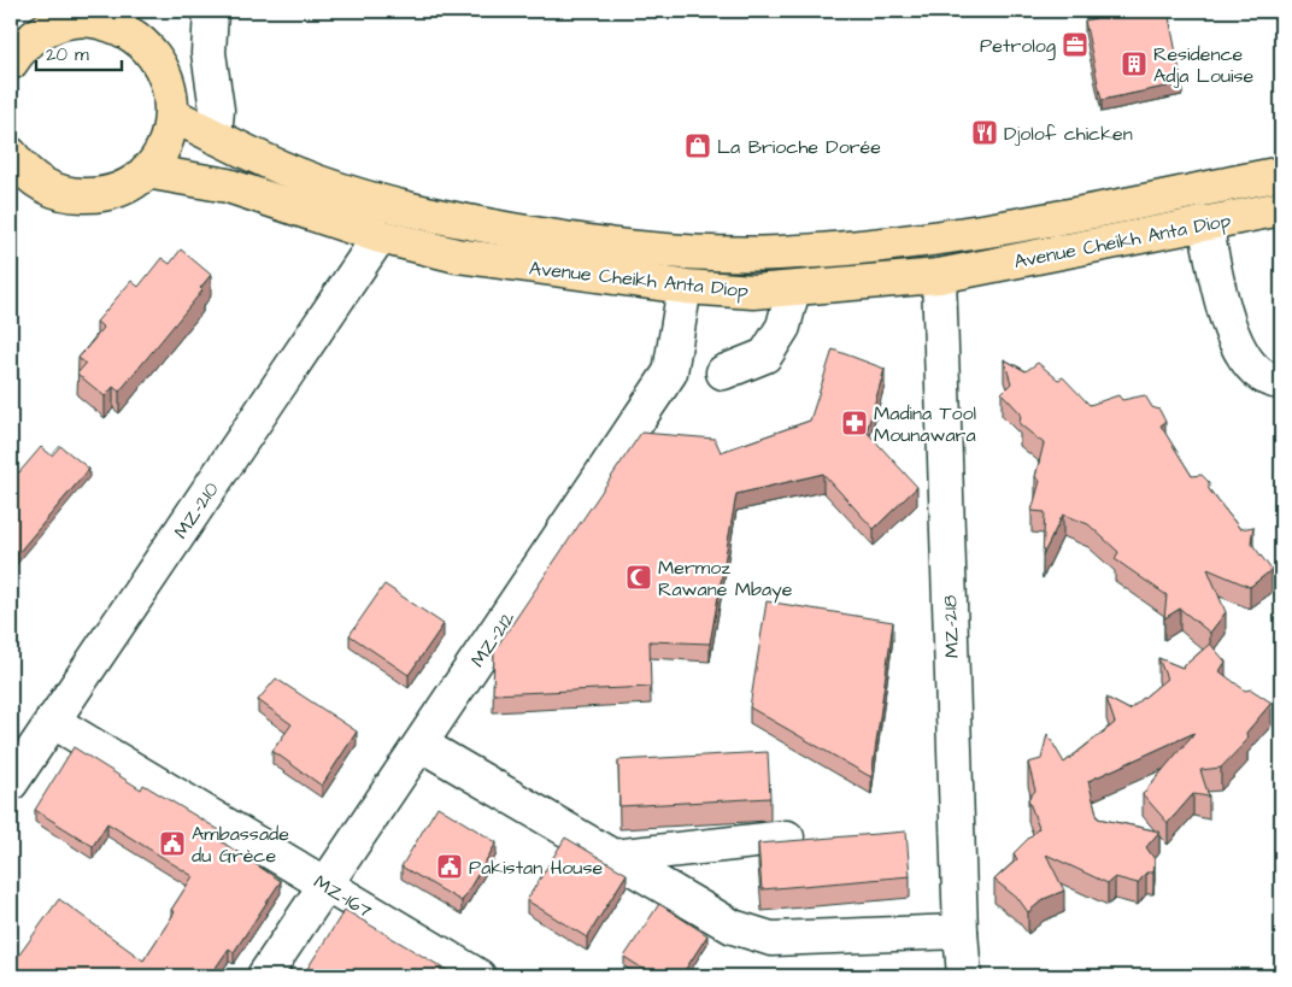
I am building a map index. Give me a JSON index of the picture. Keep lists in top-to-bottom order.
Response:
{
  "streets": {
    "main road": ["Avenue Cheikh Anta Diop"],
    "street": [
      "MZ-210",
      "MZ-218",
      "MZ-212",
      "MZ-167"
    ]
  },
  "crossings": [
    ["Avenue Cheikh Anta Diop", "MZ-210"],
    ["Avenue Cheikh Anta Diop", "MZ-218"],
    ["Avenue Cheikh Anta Diop", "MZ-212"],
    ["MZ-210", "MZ-167"],
    ["MZ-212", "MZ-167"]
  ],
  "places": {
    "office": ["Petrolog"],
    "building": ["Residence Adja Louise"],
    "restaurant": ["Djolof chicken"],
    "shop": ["La Brioche Dorée"],
    "pharmacy": ["Madina Tool Mounawara"],
    "mosque": ["Mermoz Rawane Mbaye"],
    "public building": ["Ambassade du Grèce", "Pakistan House"]
  },
  "scale_bar": "20 m"
}
